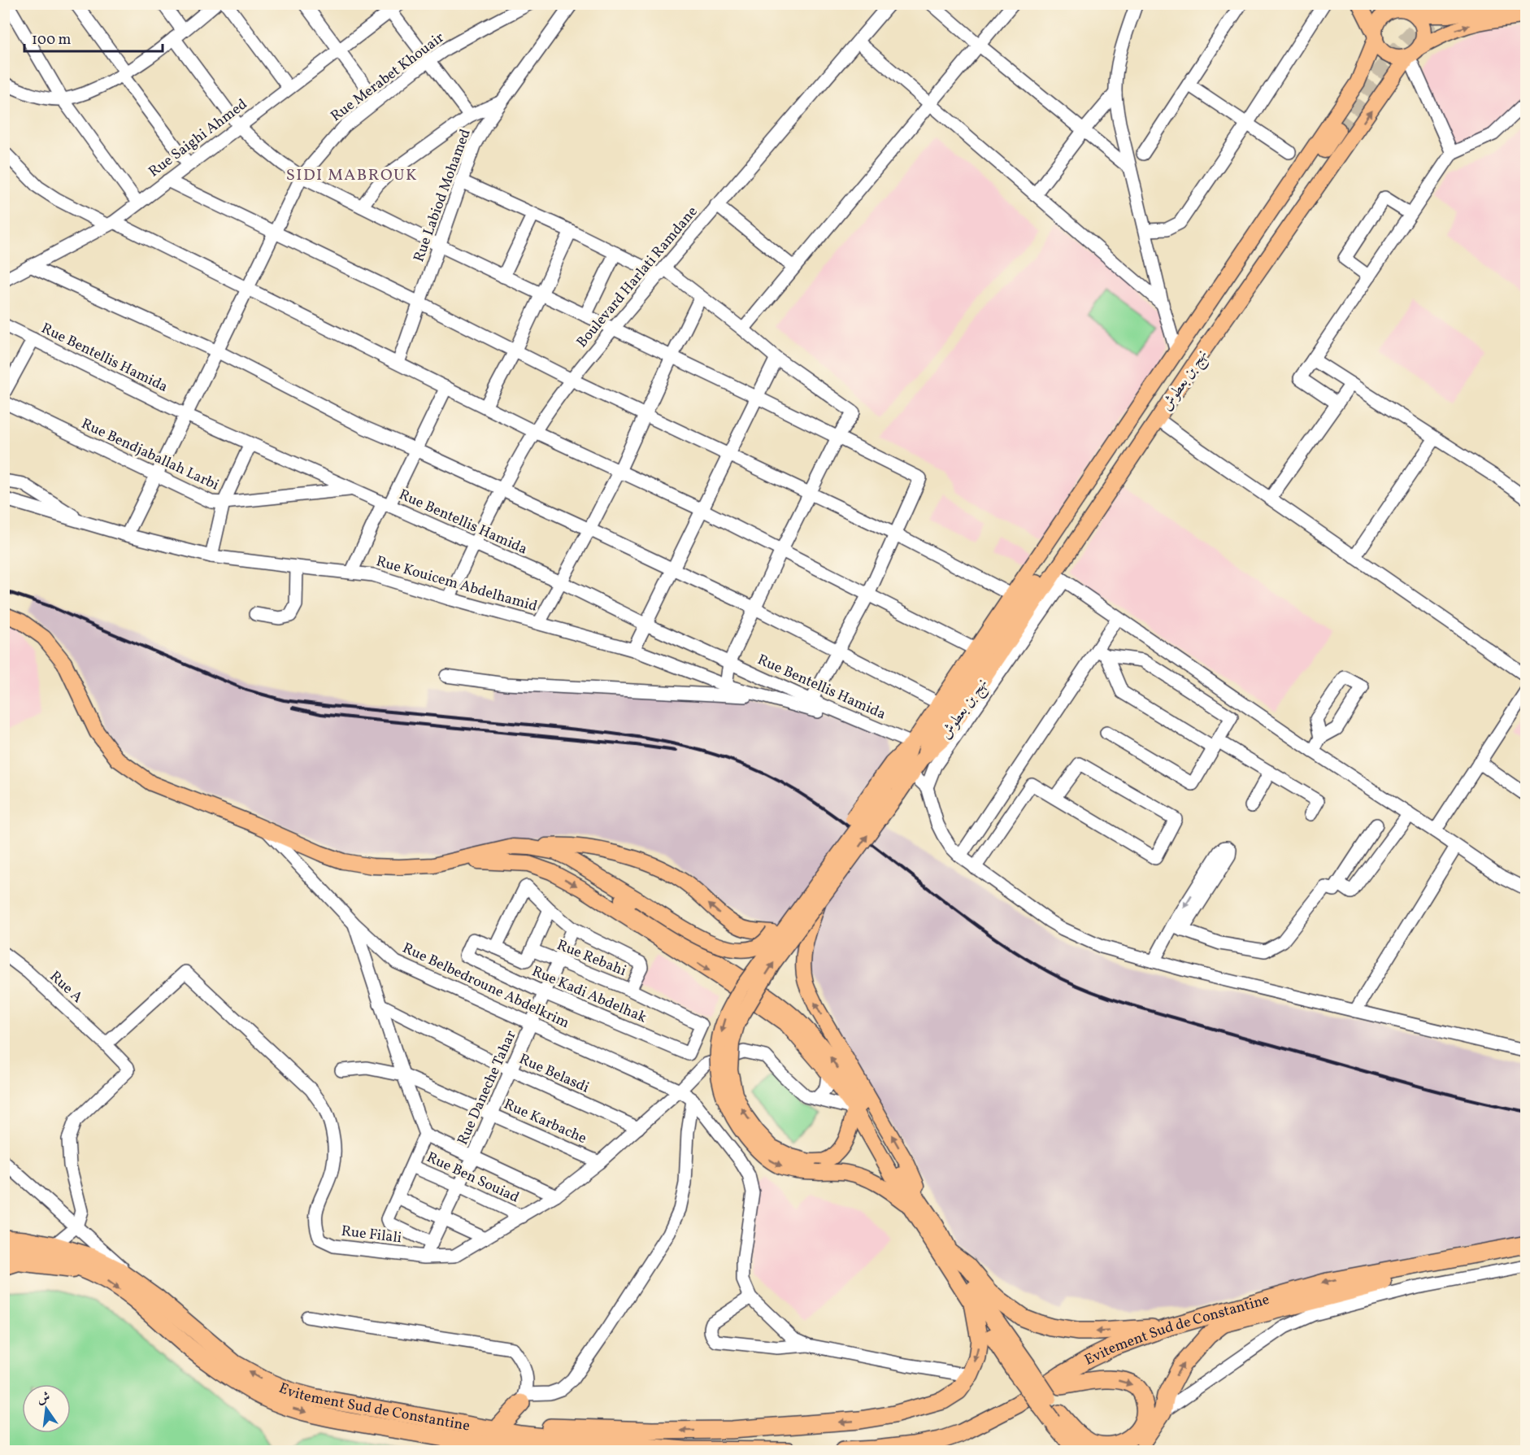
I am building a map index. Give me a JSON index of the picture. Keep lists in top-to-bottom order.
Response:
{
  "streets": {
    "highway": ["Evitement Sud de Constantine"],
    "main road": ["نهج بن بعطوش"],
    "street": [
      "Rue Merabet Khouair",
      "Rue Saighi Ahmed",
      "Rue Labiod Mohamed",
      "Boulevard Harlati Ramdane",
      "Rue Bentellis Hamida",
      "Rue Bendjaballah Larbi",
      "Rue Kouicem Abdelhamid",
      "Rue Rebahi",
      "Rue Belbedroune Abdelkrim",
      "Rue A",
      "Rue Kadi Abdelhak",
      "Rue Belasdi",
      "Rue Daneche Tahar",
      "Rue Karbache",
      "Rue Ben Souiad",
      "Rue Filali"
    ]
  },
  "crossings": [
    ["Rue Merabet Khouair", "Rue Bentellis Hamida"],
    ["Rue Merabet Khouair", "Rue Bendjaballah Larbi"],
    ["Rue Merabet Khouair", "Rue Kouicem Abdelhamid"],
    ["Boulevard Harlati Ramdane", "Rue Bentellis Hamida"],
    ["Boulevard Harlati Ramdane", "Rue Kouicem Abdelhamid"],
    ["Rue Bentellis Hamida", "Rue Bendjaballah Larbi"],
    ["Rue Bentellis Hamida", "Rue Kouicem Abdelhamid"],
    ["Rue Rebahi", "Rue Kadi Abdelhak"],
    ["Rue Rebahi", "Rue Daneche Tahar"],
    ["Rue Belbedroune Abdelkrim", "Rue Daneche Tahar"],
    ["Rue Belbedroune Abdelkrim", "Rue Filali"],
    ["Rue A", "Rue Filali"],
    ["Rue Kadi Abdelhak", "Rue Daneche Tahar"],
    ["Rue Belasdi", "Rue Daneche Tahar"],
    ["Rue Belasdi", "Rue Filali"],
    ["Rue Daneche Tahar", "Rue Karbache"],
    ["Rue Daneche Tahar", "Rue Ben Souiad"],
    ["Rue Daneche Tahar", "Rue Filali"],
    ["Rue Karbache", "Rue Filali"],
    ["Rue Ben Souiad", "Rue Filali"]
  ],
  "districts": ["SIDI MABROUK"],
  "scale_bar": "100 m",
  "north": "top"
}
